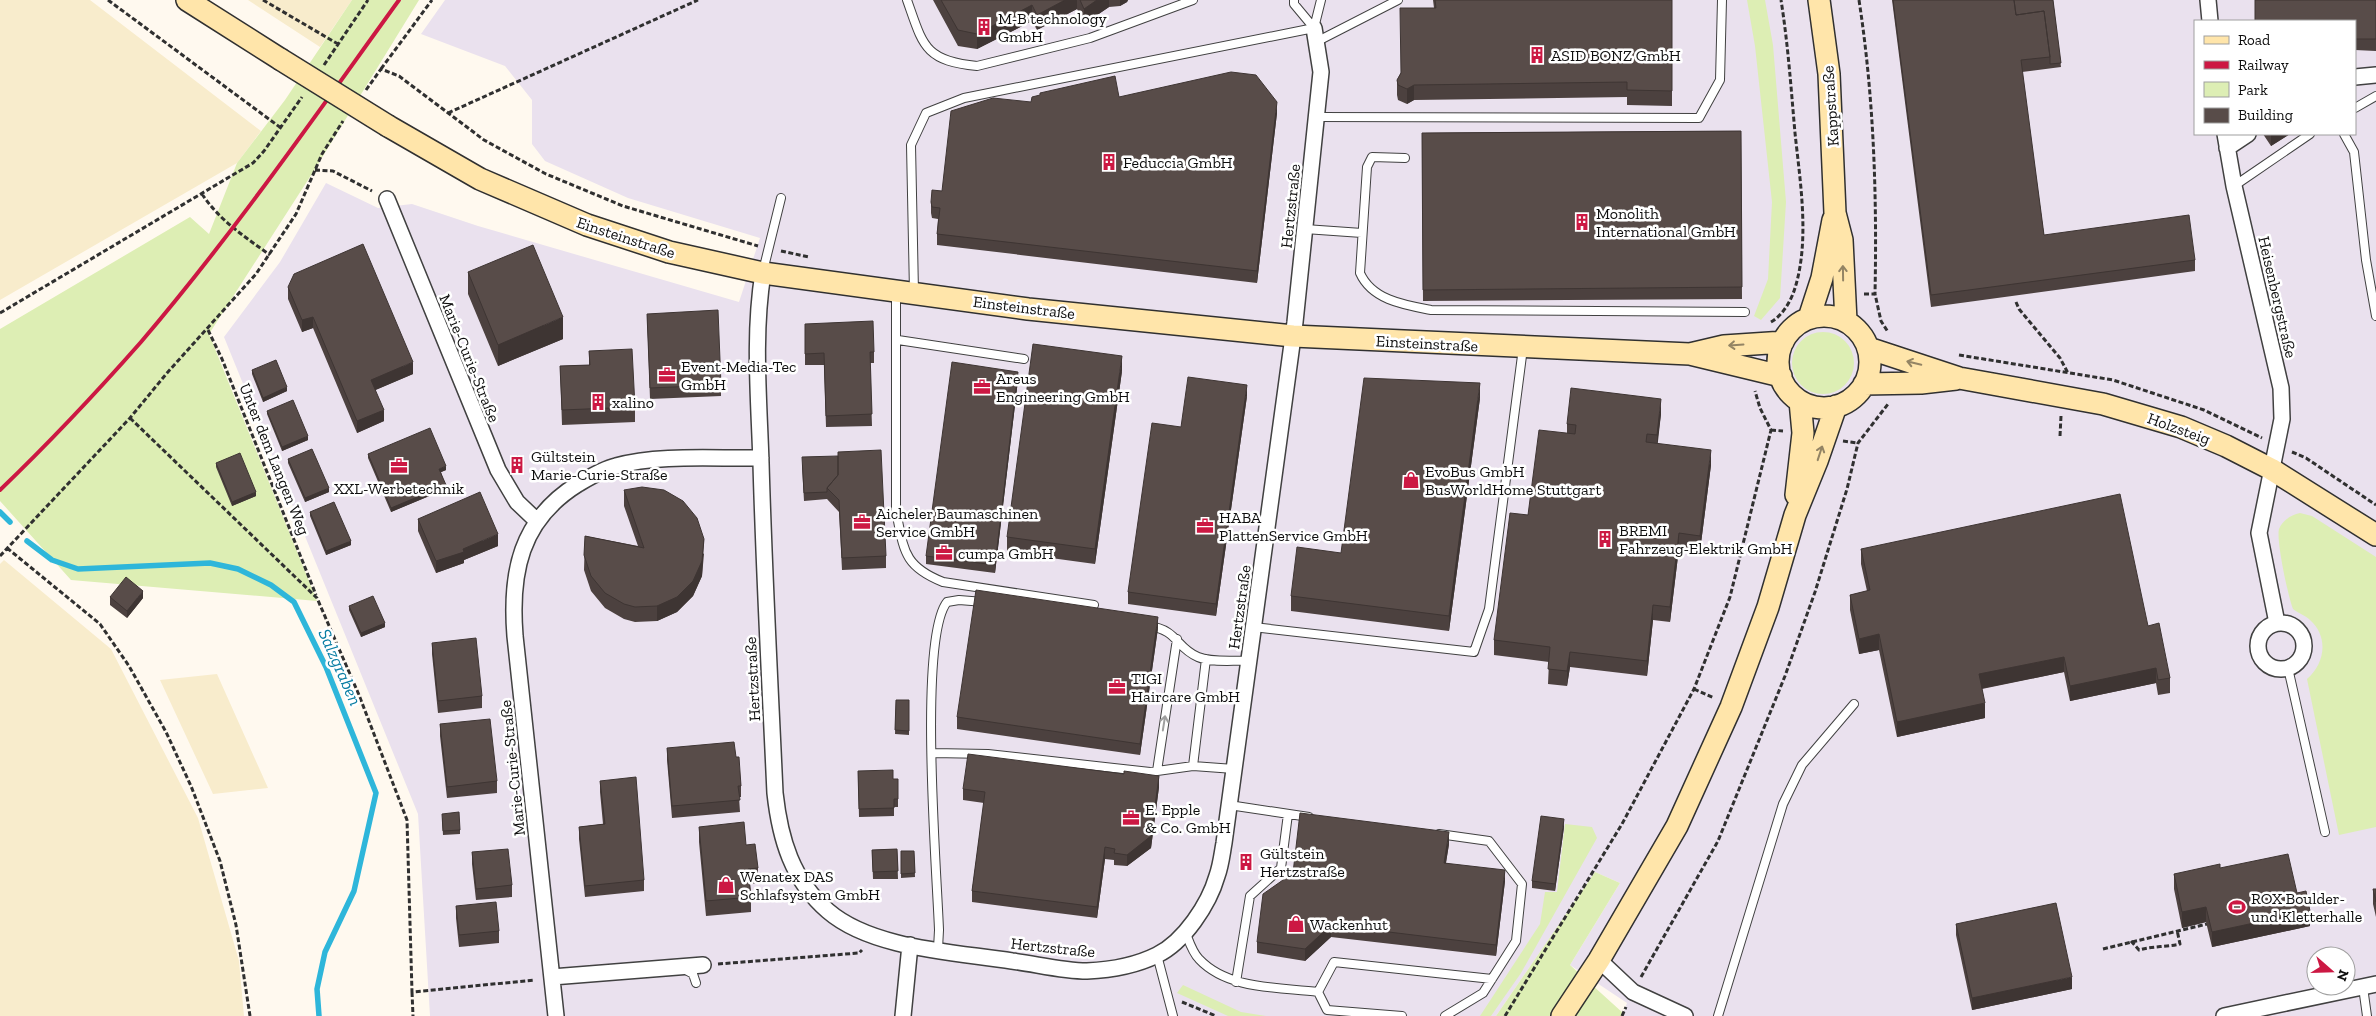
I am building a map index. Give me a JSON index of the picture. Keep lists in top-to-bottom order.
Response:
{
  "streets": {
    "street": [
      "Kappstraße",
      "Hertzstraße",
      "Einsteinstraße",
      "Heisenbergstraße",
      "Marie-Curie-Straße",
      "Holzsteig"
    ],
    "path": ["Unter dem Langen Weg"]
  },
  "crossings": [
    ["Kappstraße", "Einsteinstraße"],
    ["Kappstraße", "Holzsteig"],
    ["Hertzstraße", "Einsteinstraße"],
    ["Hertzstraße", "Marie-Curie-Straße"],
    ["Einsteinstraße", "Holzsteig"],
    ["Heisenbergstraße", "Holzsteig"]
  ],
  "water": ["Salzgraben"],
  "places": {
    "building": [
      "M-B technology GmbH",
      "ASID BONZ GmbH",
      "Feduccia GmbH",
      "Monolith International GmbH",
      "xalino",
      "Gültstein Marie-Curie-Straße",
      "BREMI Fahrzeug-Elektrik GmbH",
      "Gültstein Hertzstraße"
    ],
    "office": [
      "Event-Media-Tec GmbH",
      "Areus Engineering GmbH",
      "XXL-Werbetechnik",
      "Aicheler Baumaschinen Service GmbH",
      "HABA PlattenService GmbH",
      "cumpa GmbH",
      "TIGI Haircare GmbH",
      "E. Epple & Co. GmbH"
    ],
    "shop": ["EvoBus GmbH BusWorldHome Stuttgart", "Wenatex DAS Schlafsystem GmbH", "Wackenhut"],
    "sports": ["ROX Boulder- und Kletterhalle"]
  },
  "legend": [
    "Road",
    "Railway",
    "Park",
    "Building"
  ],
  "north": "right"
}
